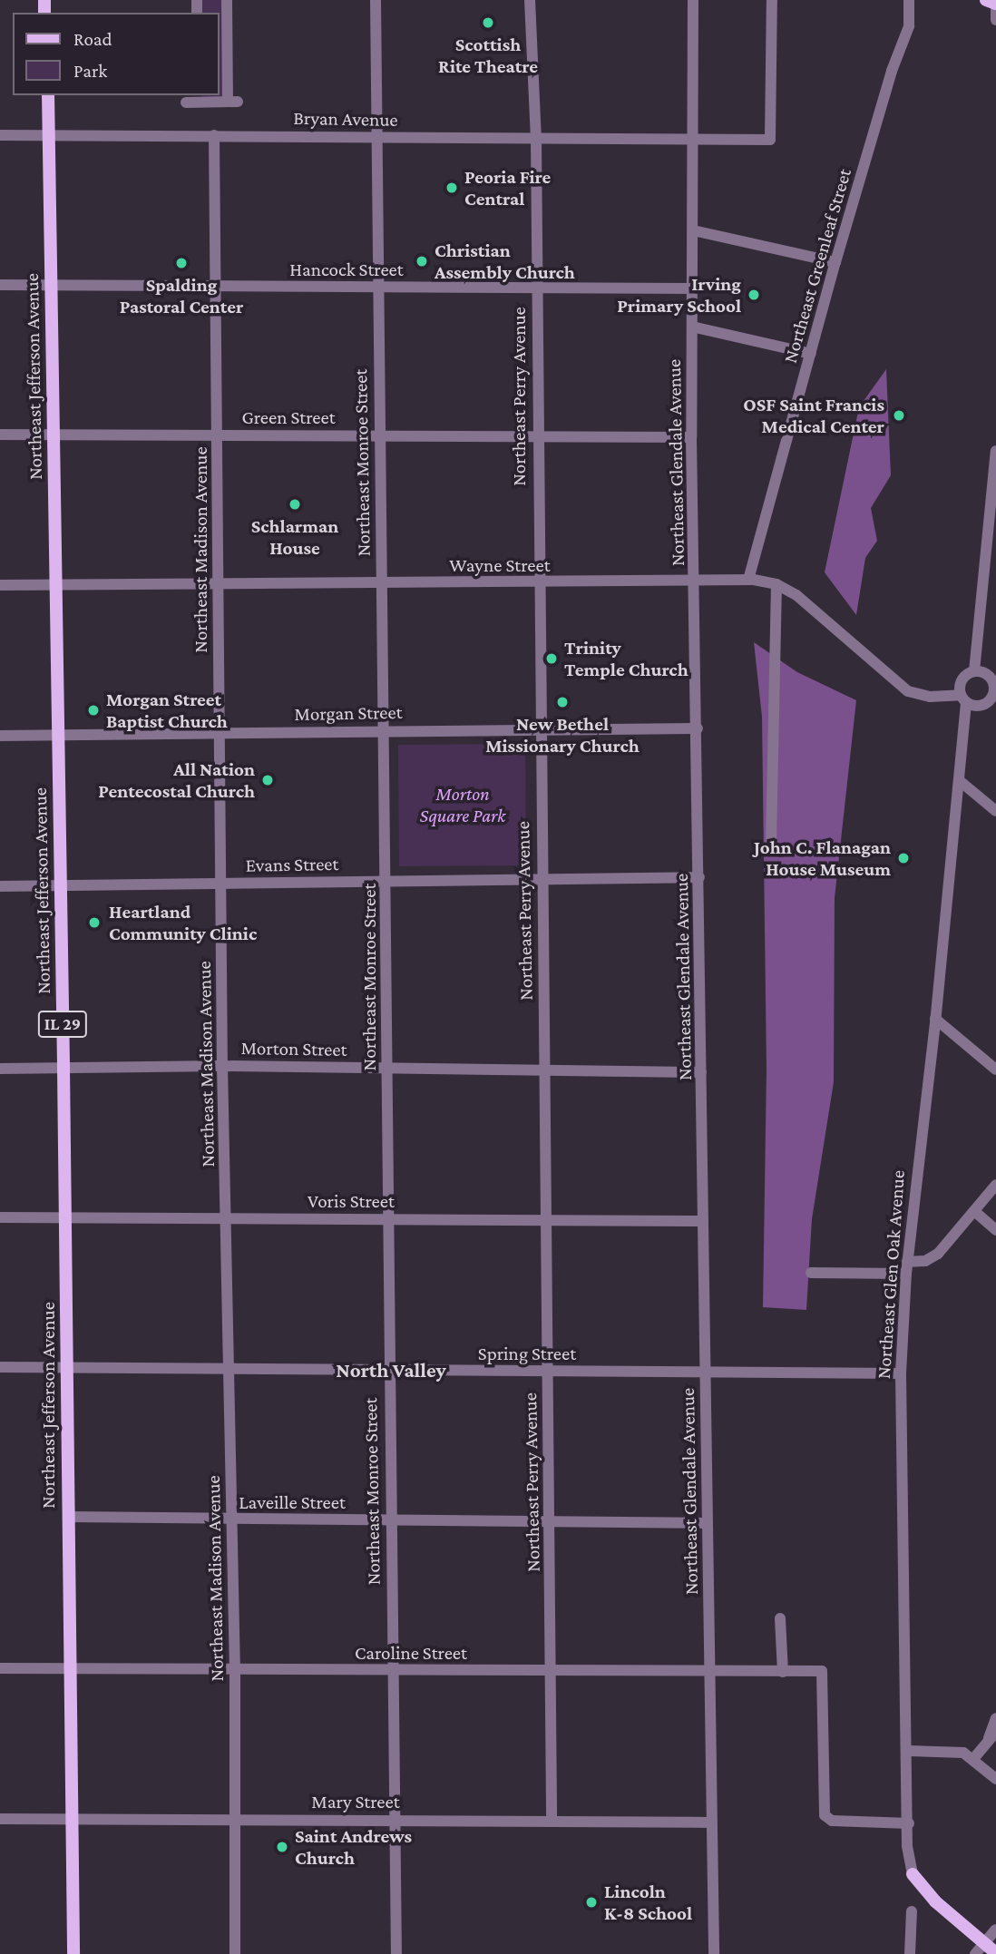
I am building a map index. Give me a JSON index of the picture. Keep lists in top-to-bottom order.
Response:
{
  "streets": {
    "main road": ["Northeast Jefferson Avenue", "IL 29"],
    "street": [
      "Bryan Avenue",
      "Northeast Greenleaf Street",
      "Hancock Street",
      "Northeast Perry Avenue",
      "Green Street",
      "Northeast Monroe Street",
      "Northeast Glendale Avenue",
      "Northeast Madison Avenue",
      "Wayne Street",
      "Morgan Street",
      "Evans Street",
      "Morton Street",
      "Voris Street",
      "Northeast Glen Oak Avenue",
      "Spring Street",
      "Laveille Street",
      "Caroline Street",
      "Mary Street"
    ]
  },
  "crossings": [
    ["Bryan Avenue", "Northeast Jefferson Avenue"],
    ["Bryan Avenue", "Northeast Perry Avenue"],
    ["Bryan Avenue", "Northeast Monroe Street"],
    ["Bryan Avenue", "Northeast Glendale Avenue"],
    ["Bryan Avenue", "Northeast Madison Avenue"],
    ["Northeast Greenleaf Street", "Wayne Street"],
    ["Hancock Street", "Northeast Jefferson Avenue"],
    ["Hancock Street", "Northeast Perry Avenue"],
    ["Hancock Street", "Northeast Monroe Street"],
    ["Hancock Street", "Northeast Glendale Avenue"],
    ["Hancock Street", "Northeast Madison Avenue"],
    ["Northeast Jefferson Avenue", "Green Street"],
    ["Northeast Jefferson Avenue", "Wayne Street"],
    ["Northeast Jefferson Avenue", "Morgan Street"],
    ["Northeast Jefferson Avenue", "Evans Street"],
    ["Northeast Jefferson Avenue", "Morton Street"],
    ["Northeast Jefferson Avenue", "Voris Street"],
    ["Northeast Jefferson Avenue", "Spring Street"],
    ["Northeast Jefferson Avenue", "Laveille Street"],
    ["Northeast Jefferson Avenue", "Caroline Street"],
    ["Northeast Jefferson Avenue", "Mary Street"],
    ["Northeast Perry Avenue", "Green Street"],
    ["Northeast Perry Avenue", "Wayne Street"],
    ["Northeast Perry Avenue", "Morgan Street"],
    ["Northeast Perry Avenue", "Evans Street"],
    ["Northeast Perry Avenue", "Morton Street"],
    ["Northeast Perry Avenue", "Voris Street"],
    ["Northeast Perry Avenue", "Spring Street"],
    ["Northeast Perry Avenue", "Laveille Street"],
    ["Northeast Perry Avenue", "Caroline Street"],
    ["Northeast Perry Avenue", "Mary Street"],
    ["Green Street", "Northeast Monroe Street"],
    ["Green Street", "Northeast Glendale Avenue"],
    ["Green Street", "Northeast Madison Avenue"],
    ["Northeast Monroe Street", "Wayne Street"],
    ["Northeast Monroe Street", "Morgan Street"],
    ["Northeast Monroe Street", "Evans Street"],
    ["Northeast Monroe Street", "Morton Street"],
    ["Northeast Monroe Street", "Voris Street"],
    ["Northeast Monroe Street", "Spring Street"],
    ["Northeast Monroe Street", "Laveille Street"],
    ["Northeast Monroe Street", "Caroline Street"],
    ["Northeast Monroe Street", "Mary Street"],
    ["Northeast Glendale Avenue", "Wayne Street"],
    ["Northeast Glendale Avenue", "Morgan Street"],
    ["Northeast Glendale Avenue", "Evans Street"],
    ["Northeast Glendale Avenue", "Morton Street"],
    ["Northeast Glendale Avenue", "Voris Street"],
    ["Northeast Glendale Avenue", "Spring Street"],
    ["Northeast Glendale Avenue", "Laveille Street"],
    ["Northeast Glendale Avenue", "Caroline Street"],
    ["Northeast Glendale Avenue", "Mary Street"],
    ["Northeast Madison Avenue", "Wayne Street"],
    ["Northeast Madison Avenue", "Morgan Street"],
    ["Northeast Madison Avenue", "Evans Street"],
    ["Northeast Madison Avenue", "Morton Street"],
    ["Northeast Madison Avenue", "Voris Street"],
    ["Northeast Madison Avenue", "Spring Street"],
    ["Northeast Madison Avenue", "Laveille Street"],
    ["Northeast Madison Avenue", "Caroline Street"],
    ["Northeast Madison Avenue", "Mary Street"],
    ["Wayne Street", "Northeast Glen Oak Avenue"],
    ["Northeast Glen Oak Avenue", "Spring Street"],
    ["Northeast Glen Oak Avenue", "Caroline Street"]
  ],
  "districts": ["North Valley"],
  "parks": ["Morton Square Park"],
  "places": [
    "Scottish Rite Theatre",
    "Peoria Fire Central",
    "Christian Assembly Church",
    "Spalding Pastoral Center",
    "Irving Primary School",
    "OSF Saint Francis Medical Center",
    "Schlarman House",
    "Trinity Temple Church",
    "New Bethel Missionary Church",
    "Morgan Street Baptist Church",
    "All Nation Pentecostal Church",
    "John C. Flanagan House Museum",
    "Heartland Community Clinic",
    "Saint Andrews Church",
    "Lincoln K-8 School"
  ],
  "legend": ["Road", "Park"]
}
